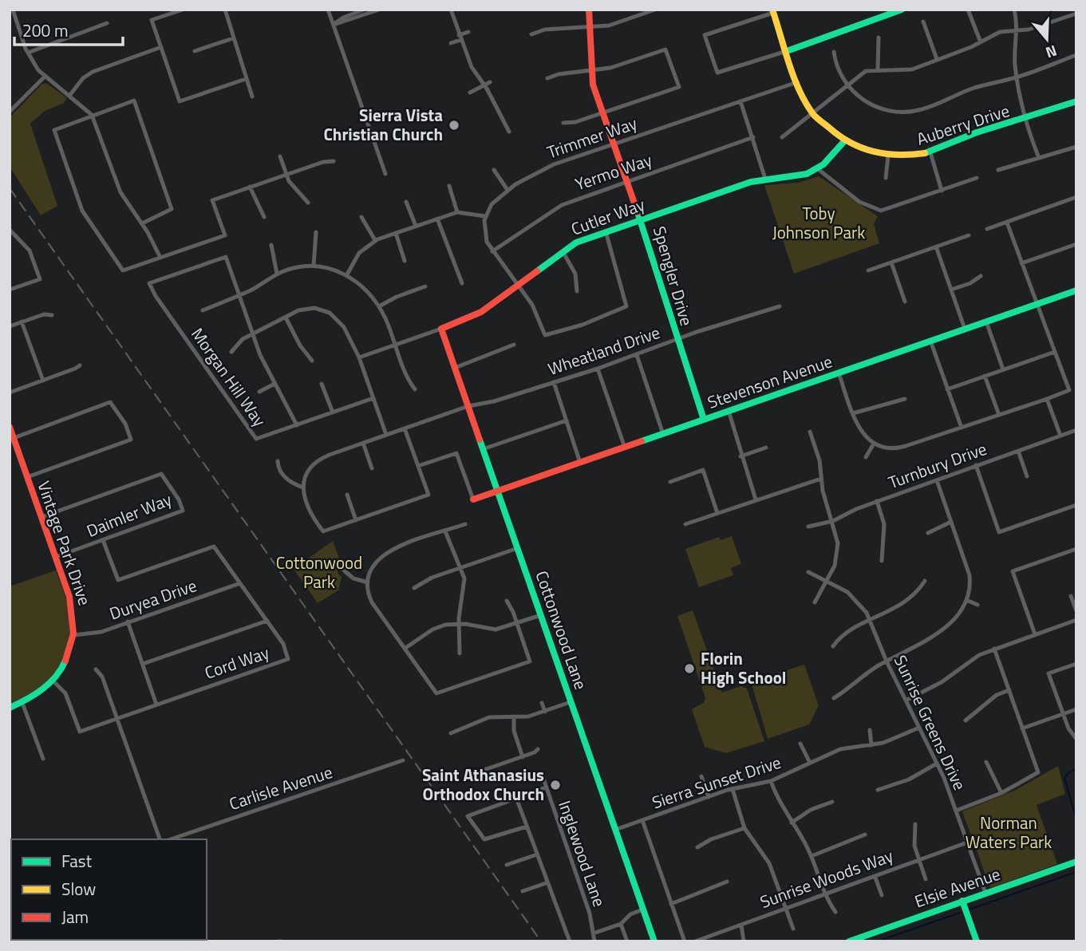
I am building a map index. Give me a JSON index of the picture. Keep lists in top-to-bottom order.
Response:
{
  "streets": {
    "street": [
      "Auberry Drive",
      "Trimmer Way",
      "Yermo Way",
      "Cutler Way",
      "Spengler Drive",
      "Wheatland Drive",
      "Morgan Hill Way",
      "Stevenson Avenue",
      "Turnbury Drive",
      "Daimler Way",
      "Vintage Park Drive",
      "Duryea Drive",
      "Cottonwood Lane",
      "Cord Way",
      "Sunrise Greens Drive",
      "Sierra Sunset Drive",
      "Carlisle Avenue",
      "Inglewood Lane",
      "Sunrise Woods Way",
      "Elsie Avenue"
    ]
  },
  "crossings": [
    ["Auberry Drive", "Trimmer Way"],
    ["Auberry Drive", "Cutler Way"],
    ["Trimmer Way", "Spengler Drive"],
    ["Yermo Way", "Spengler Drive"],
    ["Cutler Way", "Spengler Drive"],
    ["Cutler Way", "Cottonwood Lane"],
    ["Spengler Drive", "Wheatland Drive"],
    ["Spengler Drive", "Stevenson Avenue"],
    ["Wheatland Drive", "Cottonwood Lane"],
    ["Stevenson Avenue", "Cottonwood Lane"],
    ["Daimler Way", "Vintage Park Drive"],
    ["Daimler Way", "Cord Way"],
    ["Vintage Park Drive", "Duryea Drive"],
    ["Vintage Park Drive", "Cord Way"],
    ["Duryea Drive", "Cord Way"],
    ["Cottonwood Lane", "Sierra Sunset Drive"],
    ["Sunrise Greens Drive", "Sierra Sunset Drive"],
    ["Sunrise Greens Drive", "Sunrise Woods Way"],
    ["Sunrise Greens Drive", "Elsie Avenue"]
  ],
  "parks": ["Toby Johnson Park", "Cottonwood Park", "Norman Waters Park"],
  "places": ["Sierra Vista Christian Church", "Florin High School", "Saint Athanasius Orthodox Church"],
  "legend": ["Fast", "Slow", "Jam"],
  "scale_bar": "200 m",
  "north": "bottom"
}
